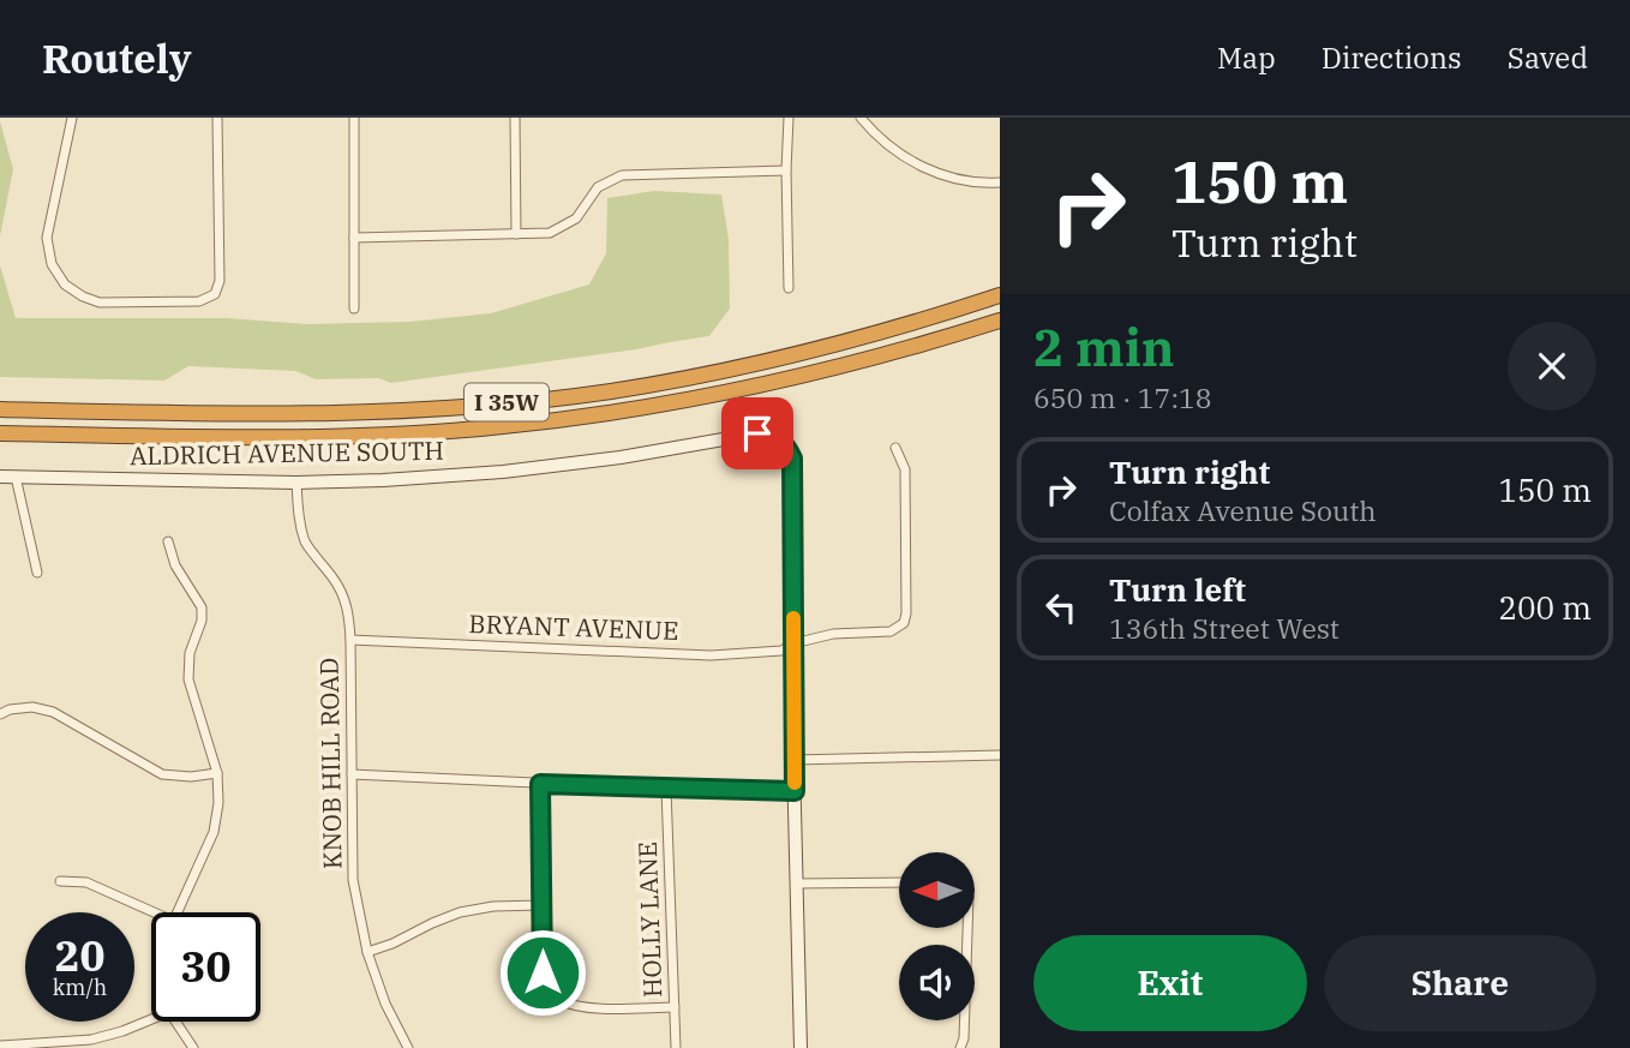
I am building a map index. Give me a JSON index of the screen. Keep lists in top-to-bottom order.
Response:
{
  "streets": {
    "highway": ["I 35W"],
    "street": [
      "ALDRICH AVENUE SOUTH",
      "BRYANT AVENUE",
      "KNOB HILL ROAD",
      "HOLLY LANE"
    ]
  },
  "crossings": [
    ["ALDRICH AVENUE SOUTH", "BRYANT AVENUE"],
    ["ALDRICH AVENUE SOUTH", "KNOB HILL ROAD"],
    ["BRYANT AVENUE", "KNOB HILL ROAD"]
  ],
  "north": "left",
  "page": {
    "header": "Routely",
    "nav": ["Map", "Directions", "Saved"],
    "turn": ["150 m", "Turn right"],
    "heading": ["2 min", "650 m · 17:18"],
    "list": [
      {
        "name": "Turn right",
        "note": "Colfax Avenue South",
        "value": "150 m"
      },
      {
        "name": "Turn left",
        "note": "136th Street West",
        "value": "200 m"
      }
    ],
    "speed": "20 km/h",
    "limit": "30",
    "buttons": ["Exit", "Share"]
  }
}
